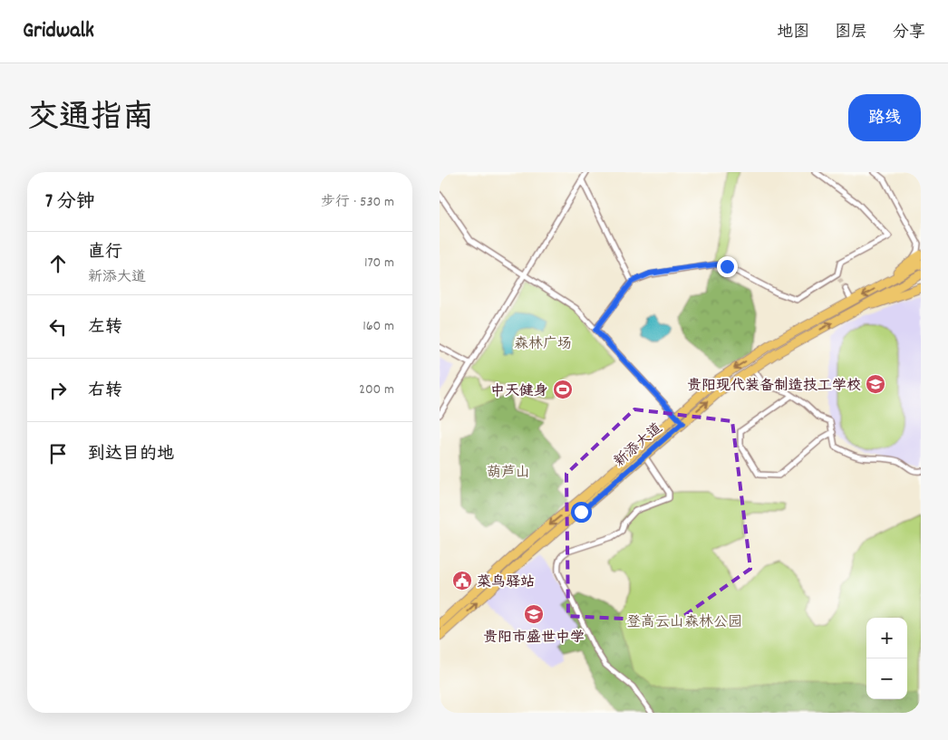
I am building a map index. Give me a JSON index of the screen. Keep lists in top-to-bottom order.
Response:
{
  "streets": {
    "main road": ["新添大道"]
  },
  "parks": ["森林广场", "葫芦山", "登高云山森林公园"],
  "places": {
    "school or university": ["贵阳现代装备制造技工学校", "贵阳市盛世中学"],
    "sports": ["中天健身"],
    "public building": ["菜鸟驿站"]
  },
  "page": {
    "header": "Gridwalk",
    "nav": ["地图", "图层", "分享"],
    "title": "交通指南",
    "buttons": "路线",
    "heading": ["7 分钟", "步行 · 530 m"],
    "list": [
      ["直行", "新添大道", "170 m"],
      ["左转", "160 m"],
      ["右转", "200 m"],
      "到达目的地"
    ],
    "map_buttons": ["+", "−"]
  }
}
